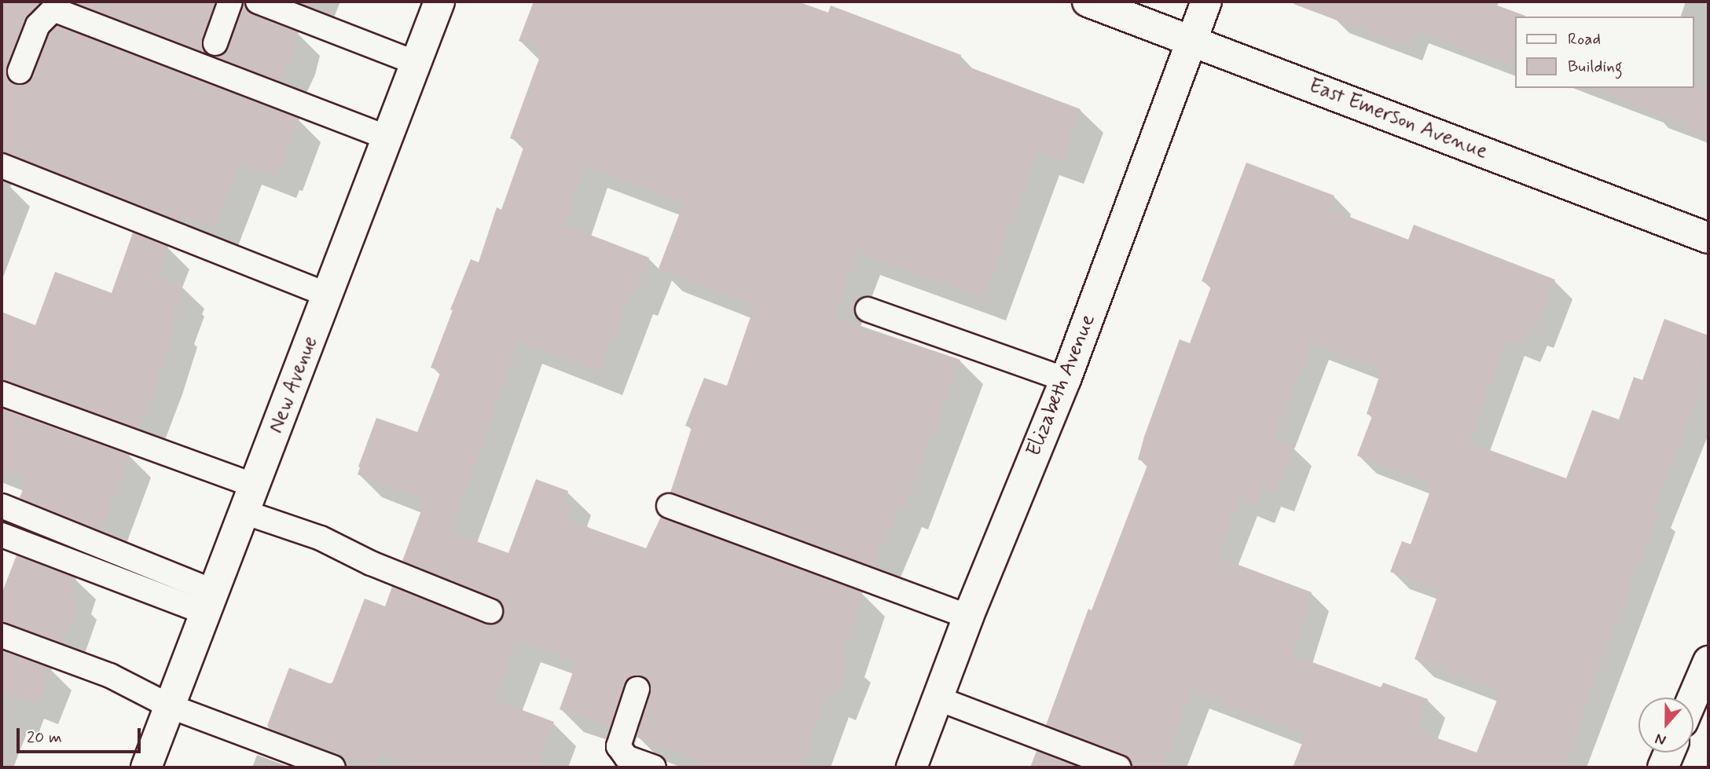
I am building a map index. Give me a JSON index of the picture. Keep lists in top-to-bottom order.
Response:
{
  "streets": {
    "street": ["East Emerson Avenue", "New Avenue", "Elizabeth Avenue"]
  },
  "crossings": [
    ["East Emerson Avenue", "Elizabeth Avenue"]
  ],
  "legend": ["Road", "Building"],
  "scale_bar": "20 m",
  "north": "bottom"
}
